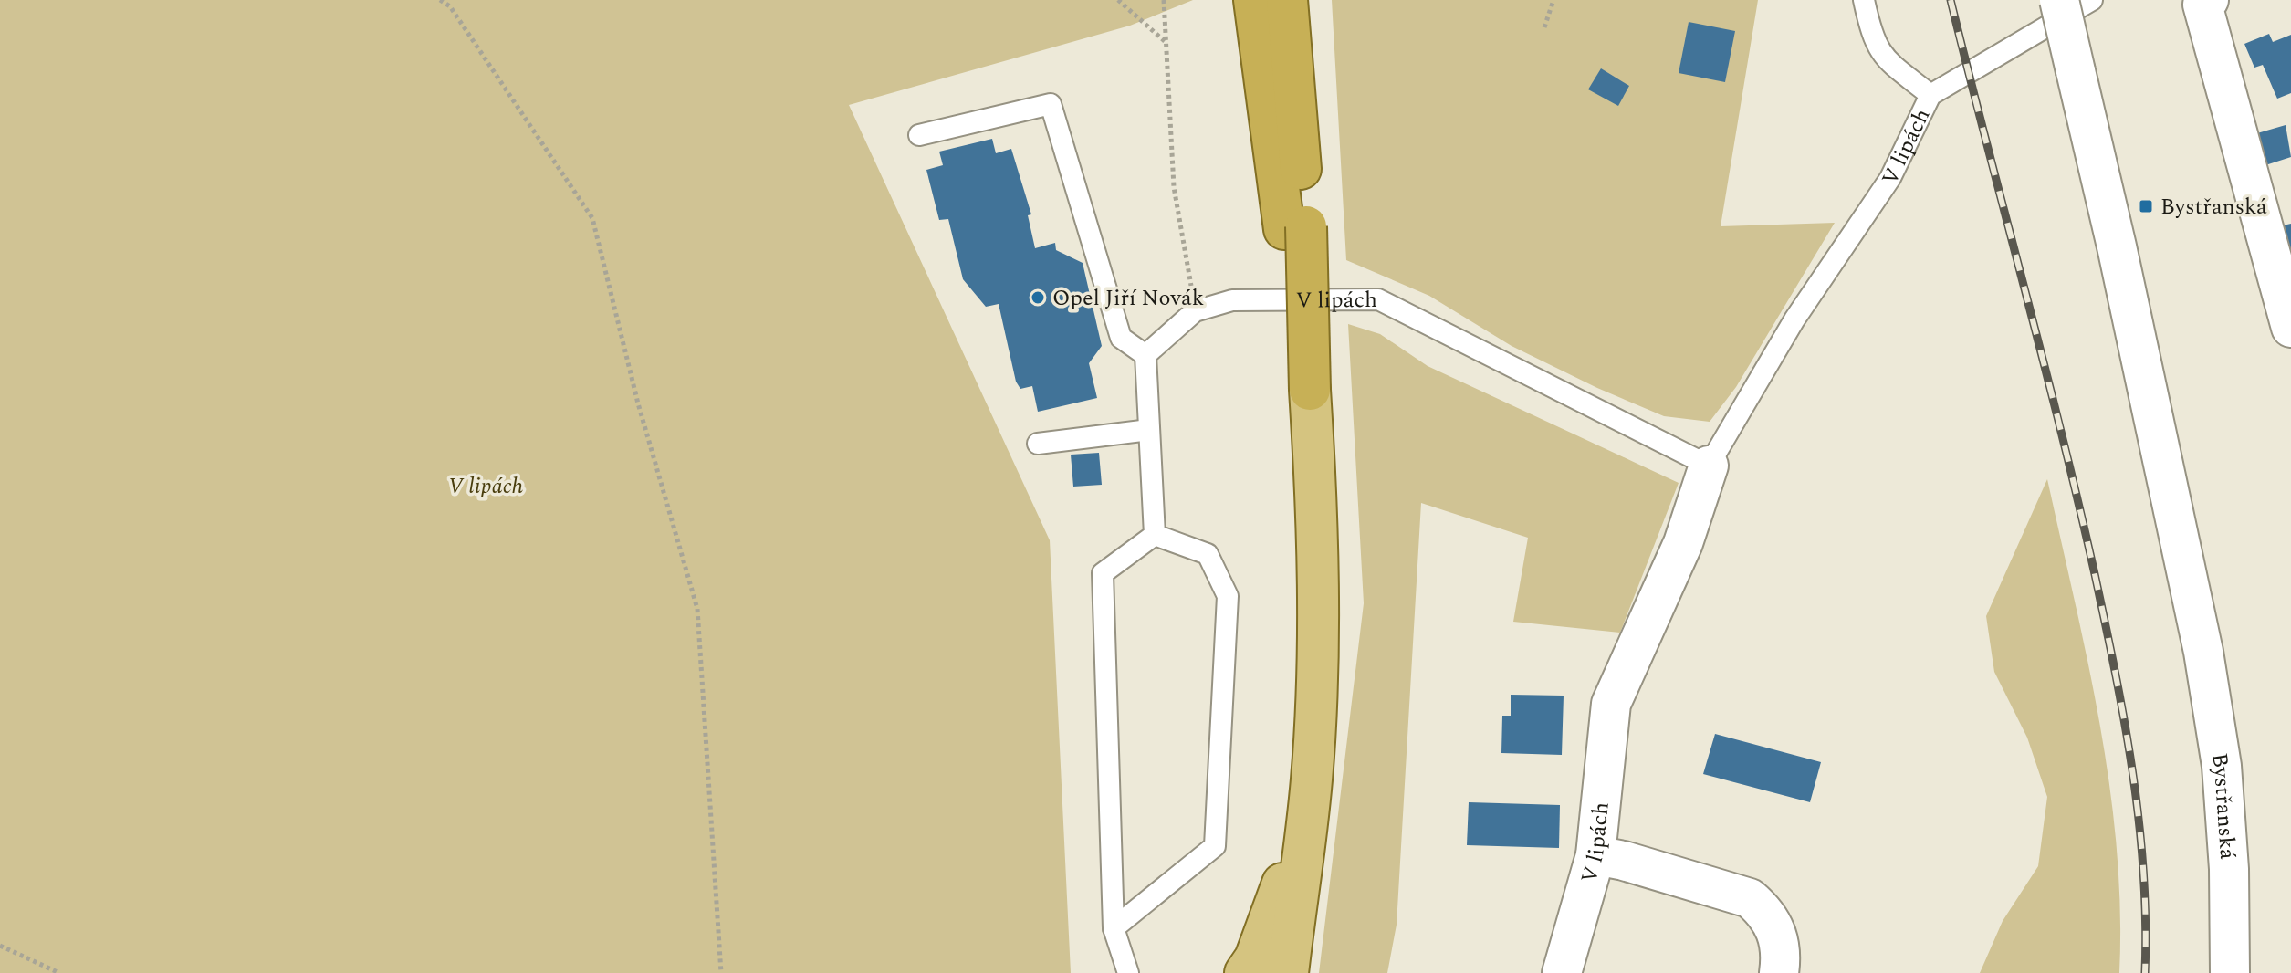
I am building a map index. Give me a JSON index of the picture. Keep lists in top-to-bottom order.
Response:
{
  "streets": {
    "street": ["V lipách", "Bystřanská"]
  },
  "parks": ["V lipách"],
  "places": {
    "transit": ["Bystřanská"],
    "other": ["Opel Jiří Novák"]
  }
}
